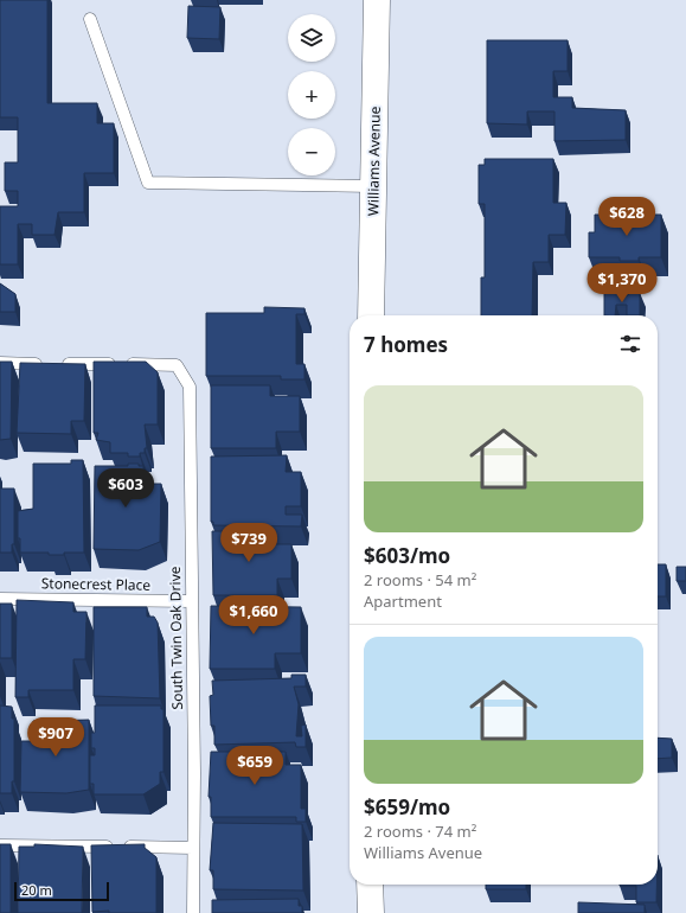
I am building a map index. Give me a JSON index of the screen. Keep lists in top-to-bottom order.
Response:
{
  "streets": {
    "street": ["Williams Avenue"],
    "lane": ["Stonecrest Place", "South Twin Oak Drive"]
  },
  "crossings": [
    ["Stonecrest Place", "South Twin Oak Drive"]
  ],
  "scale_bar": "20 m",
  "page": {
    "map_buttons": ["+", "−"],
    "price": [
      "$628",
      "$1,370",
      "$603",
      "$739",
      "$1,660",
      "$907",
      "$659"
    ],
    "heading": "7 homes",
    "list": [
      {
        "name": "$603/mo",
        "note": "2 rooms · 54 m² · Apartment"
      },
      {
        "name": "$659/mo",
        "note": "2 rooms · 74 m² · Williams Avenue"
      }
    ],
    "scale": "20 m"
  }
}
